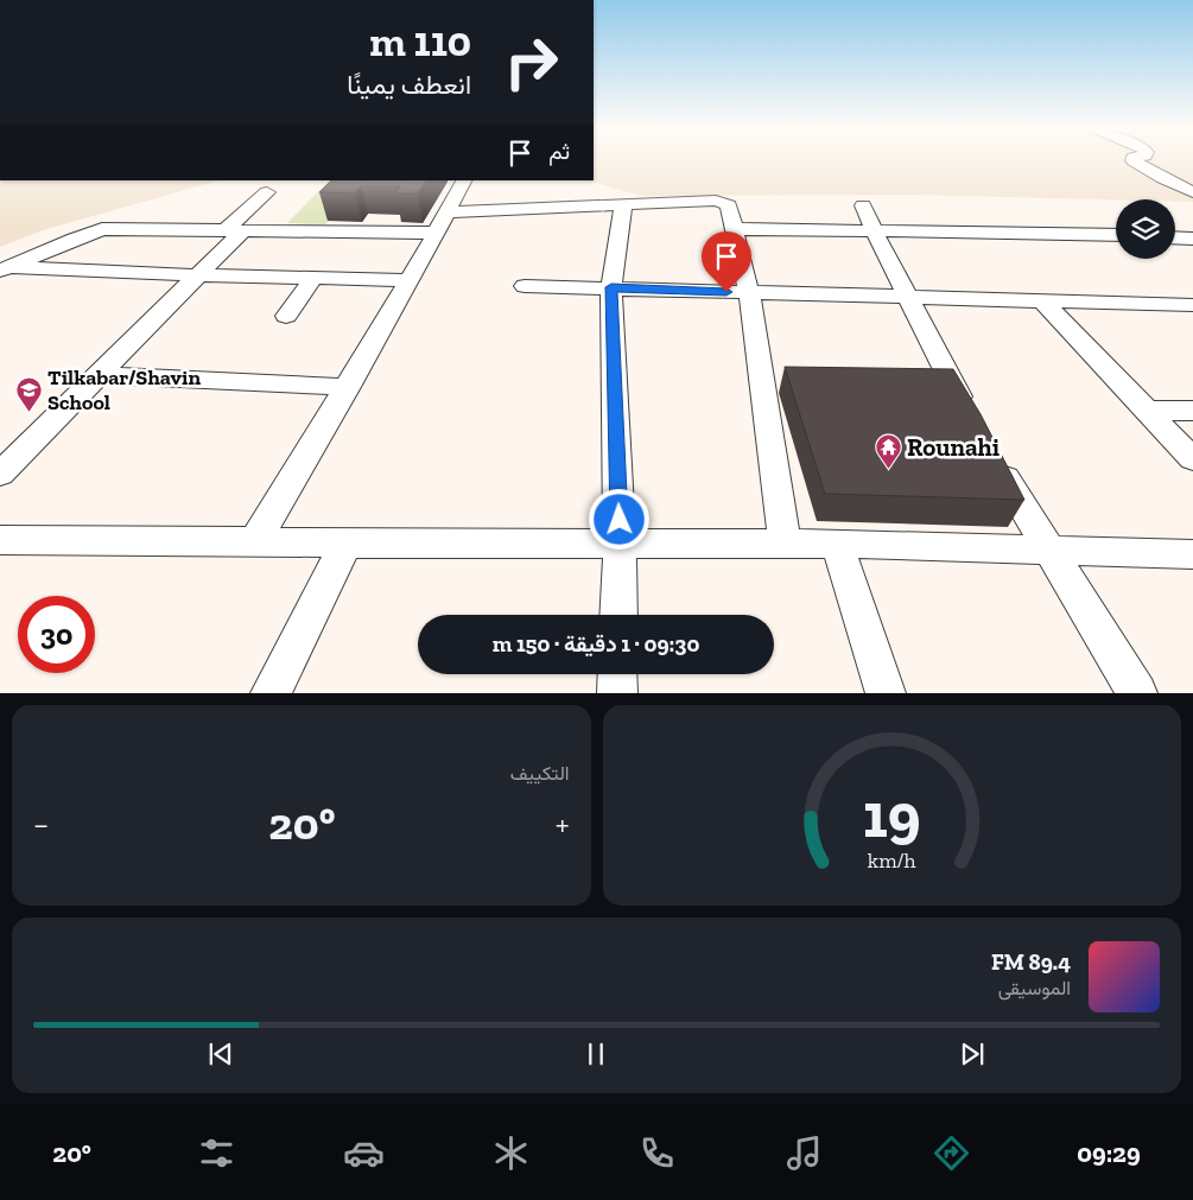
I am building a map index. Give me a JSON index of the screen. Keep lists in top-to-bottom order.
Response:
{
  "places": {
    "school or university": ["Tilkabar/Shavin School"],
    "temple": ["Rounahi"]
  },
  "page": {
    "turn": ["110 m", "انعطف يمينًا"],
    "then": "ثم",
    "limit": "30",
    "trip": "09:30 · 1 دقيقة · 150 m",
    "tile": "التكييف",
    "heat": ["−", "20°", "+"],
    "song": ["89.4 FM", "الموسيقى"],
    "tabs": ["09:29", "20°"],
    "gauge": ["19", "km/h"]
  }
}
